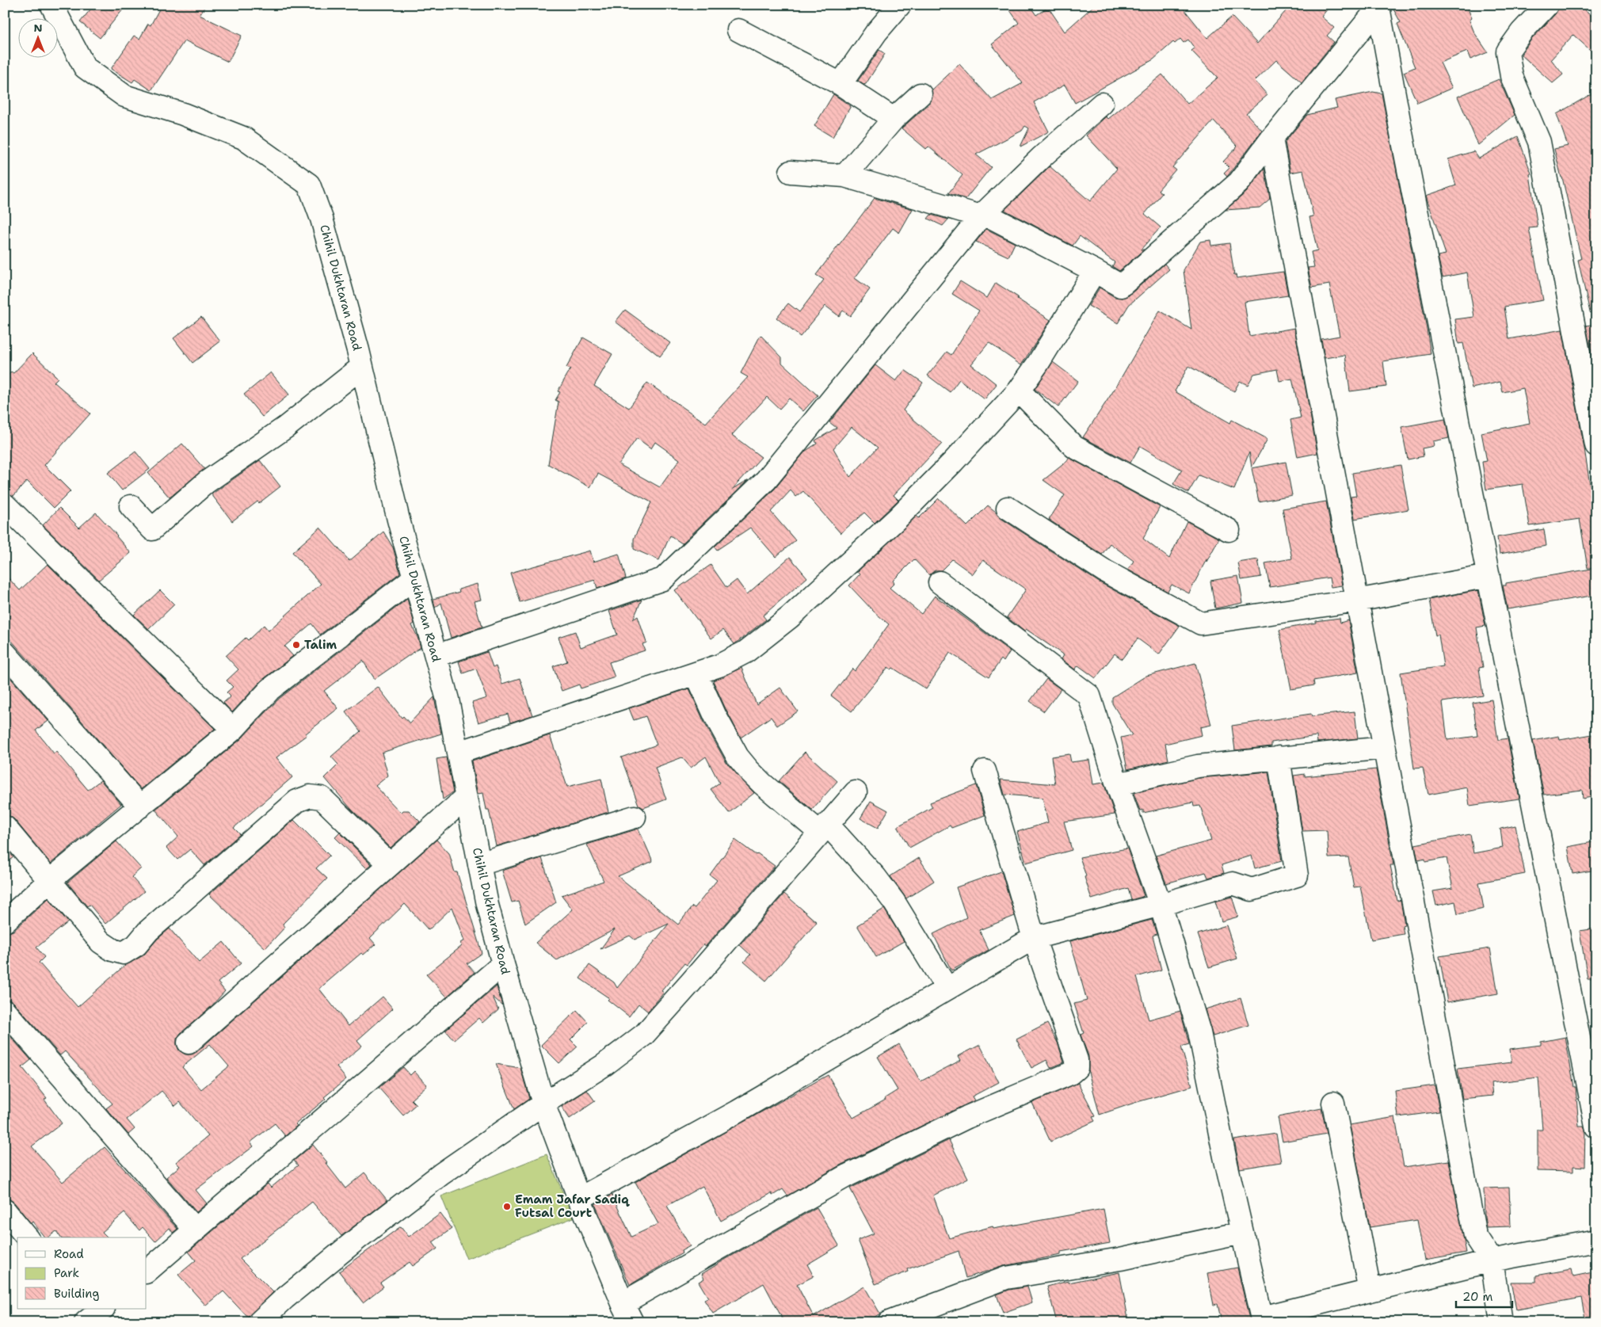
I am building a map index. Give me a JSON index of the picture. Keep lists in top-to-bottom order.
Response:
{
  "streets": {
    "street": ["Chihil Dukhtaran Road"]
  },
  "places": ["Talim", "Emam Jafar Sadiq Futsal Court"],
  "legend": ["Road", "Park", "Building"],
  "scale_bar": "20 m",
  "north": "top"
}
